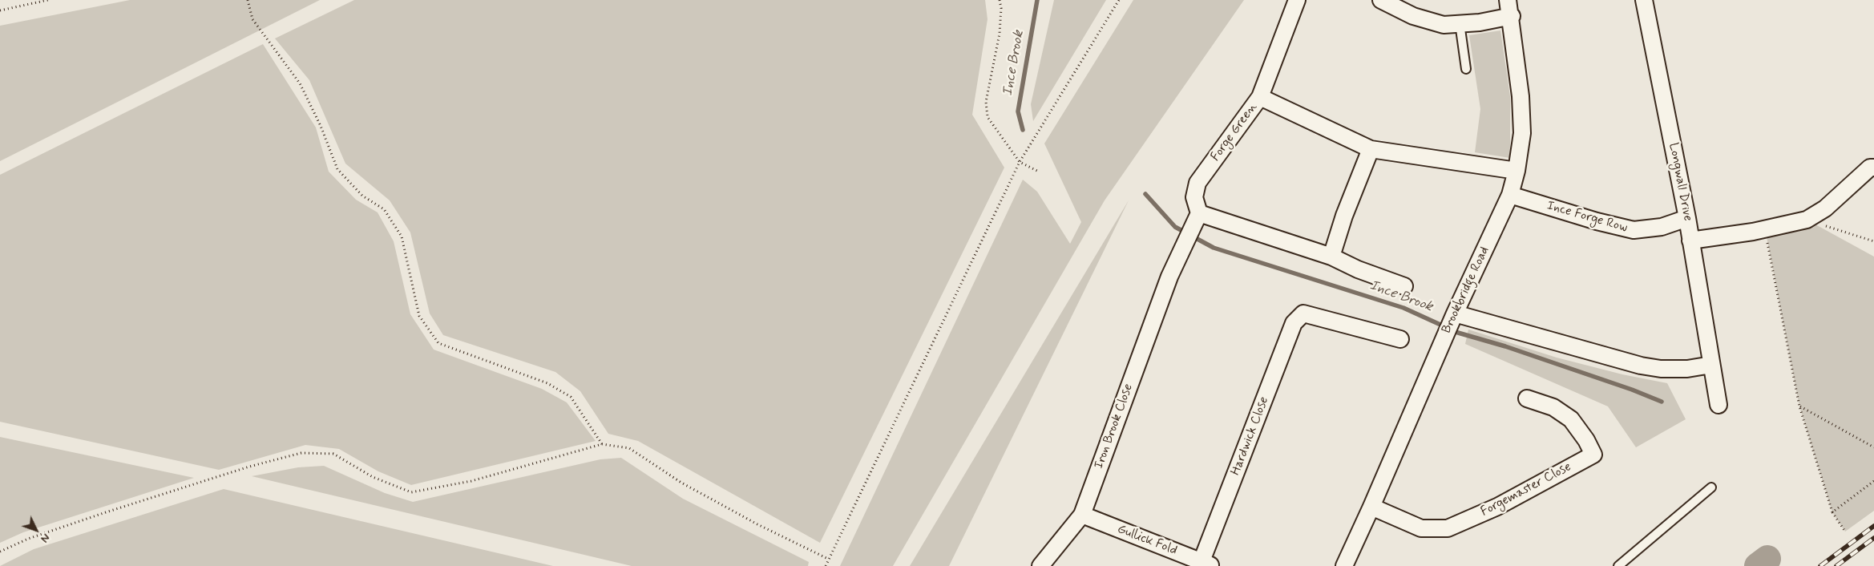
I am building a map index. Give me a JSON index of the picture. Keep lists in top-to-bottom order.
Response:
{
  "streets": {
    "street": [
      "Forge Green",
      "Longwall Drive",
      "Ince Forge Row",
      "Brookbridge Road",
      "Iron Brook Close",
      "Hardwick Close",
      "Forgemaster Close",
      "Gullick Fold"
    ]
  },
  "crossings": [
    ["Forge Green", "Brookbridge Road"],
    ["Forge Green", "Iron Brook Close"],
    ["Longwall Drive", "Ince Forge Row"],
    ["Ince Forge Row", "Brookbridge Road"],
    ["Brookbridge Road", "Forgemaster Close"],
    ["Iron Brook Close", "Gullick Fold"],
    ["Hardwick Close", "Gullick Fold"]
  ],
  "water": ["Ince Brook"],
  "north": "bottom right"
}
